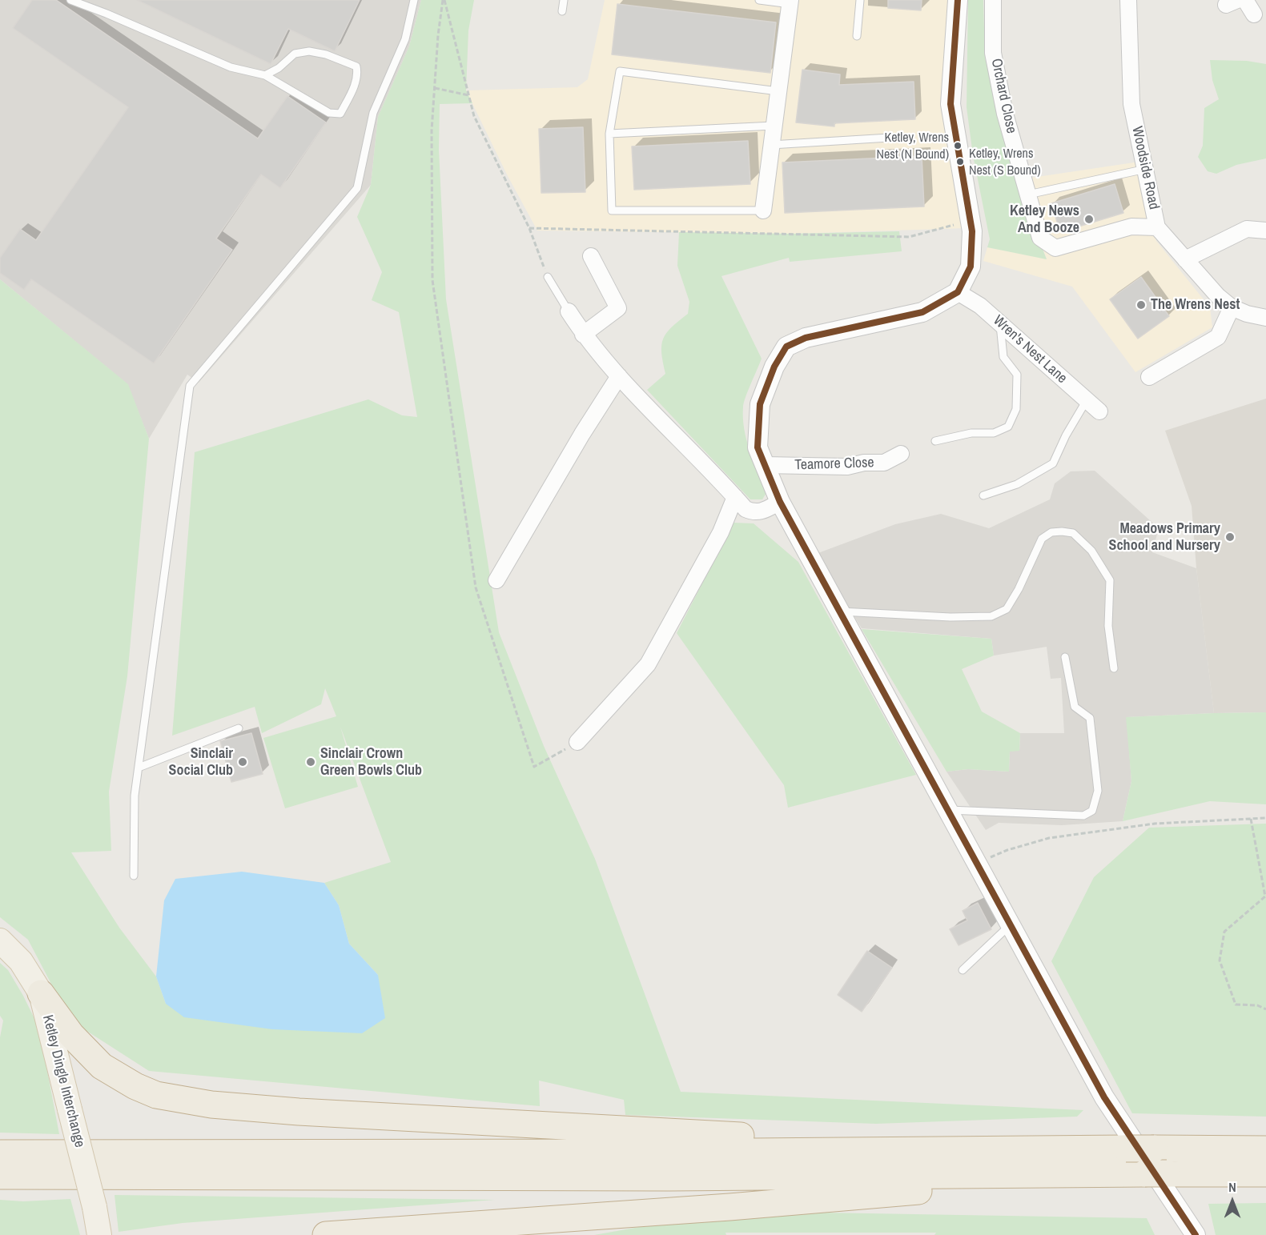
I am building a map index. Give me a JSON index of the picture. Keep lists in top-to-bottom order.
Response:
{
  "streets": {
    "main road": ["Ketley Dingle Interchange"],
    "street": [
      "Orchard Close",
      "Woodside Road",
      "Wren's Nest Lane",
      "Teamore Close"
    ]
  },
  "crossings": [
    ["Orchard Close", "Woodside Road"]
  ],
  "places": [
    "Ketley, Wrens Nest (N Bound)",
    "Ketley, Wrens Nest (S Bound)",
    "Ketley News And Booze",
    "The Wrens Nest",
    "Meadows Primary School and Nursery",
    "Sinclair Social Club",
    "Sinclair Crown Green Bowls Club"
  ],
  "north": "top"
}
